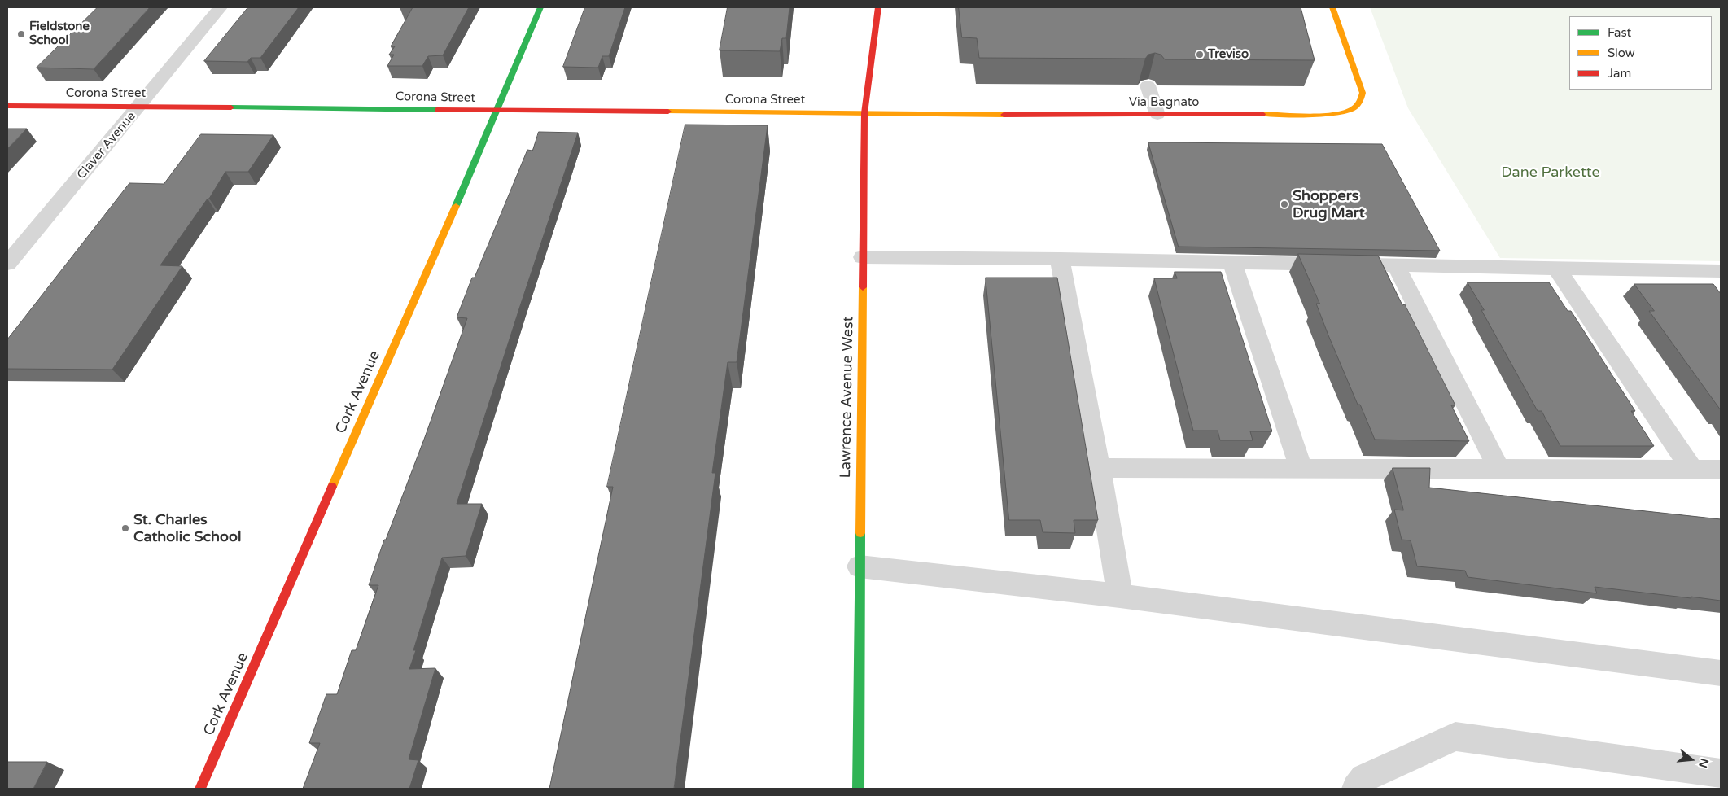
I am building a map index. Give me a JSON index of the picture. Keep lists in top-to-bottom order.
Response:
{
  "streets": {
    "street": [
      "Corona Street",
      "Via Bagnato",
      "Claver Avenue",
      "Cork Avenue",
      "Lawrence Avenue West"
    ]
  },
  "crossings": [
    ["Corona Street", "Via Bagnato"],
    ["Corona Street", "Claver Avenue"],
    ["Corona Street", "Cork Avenue"],
    ["Corona Street", "Lawrence Avenue West"],
    ["Via Bagnato", "Lawrence Avenue West"]
  ],
  "parks": ["Dane Parkette"],
  "places": [
    "Fieldstone School",
    "Treviso",
    "Shoppers Drug Mart",
    "St. Charles Catholic School"
  ],
  "legend": ["Fast", "Slow", "Jam"],
  "north": "right"
}
